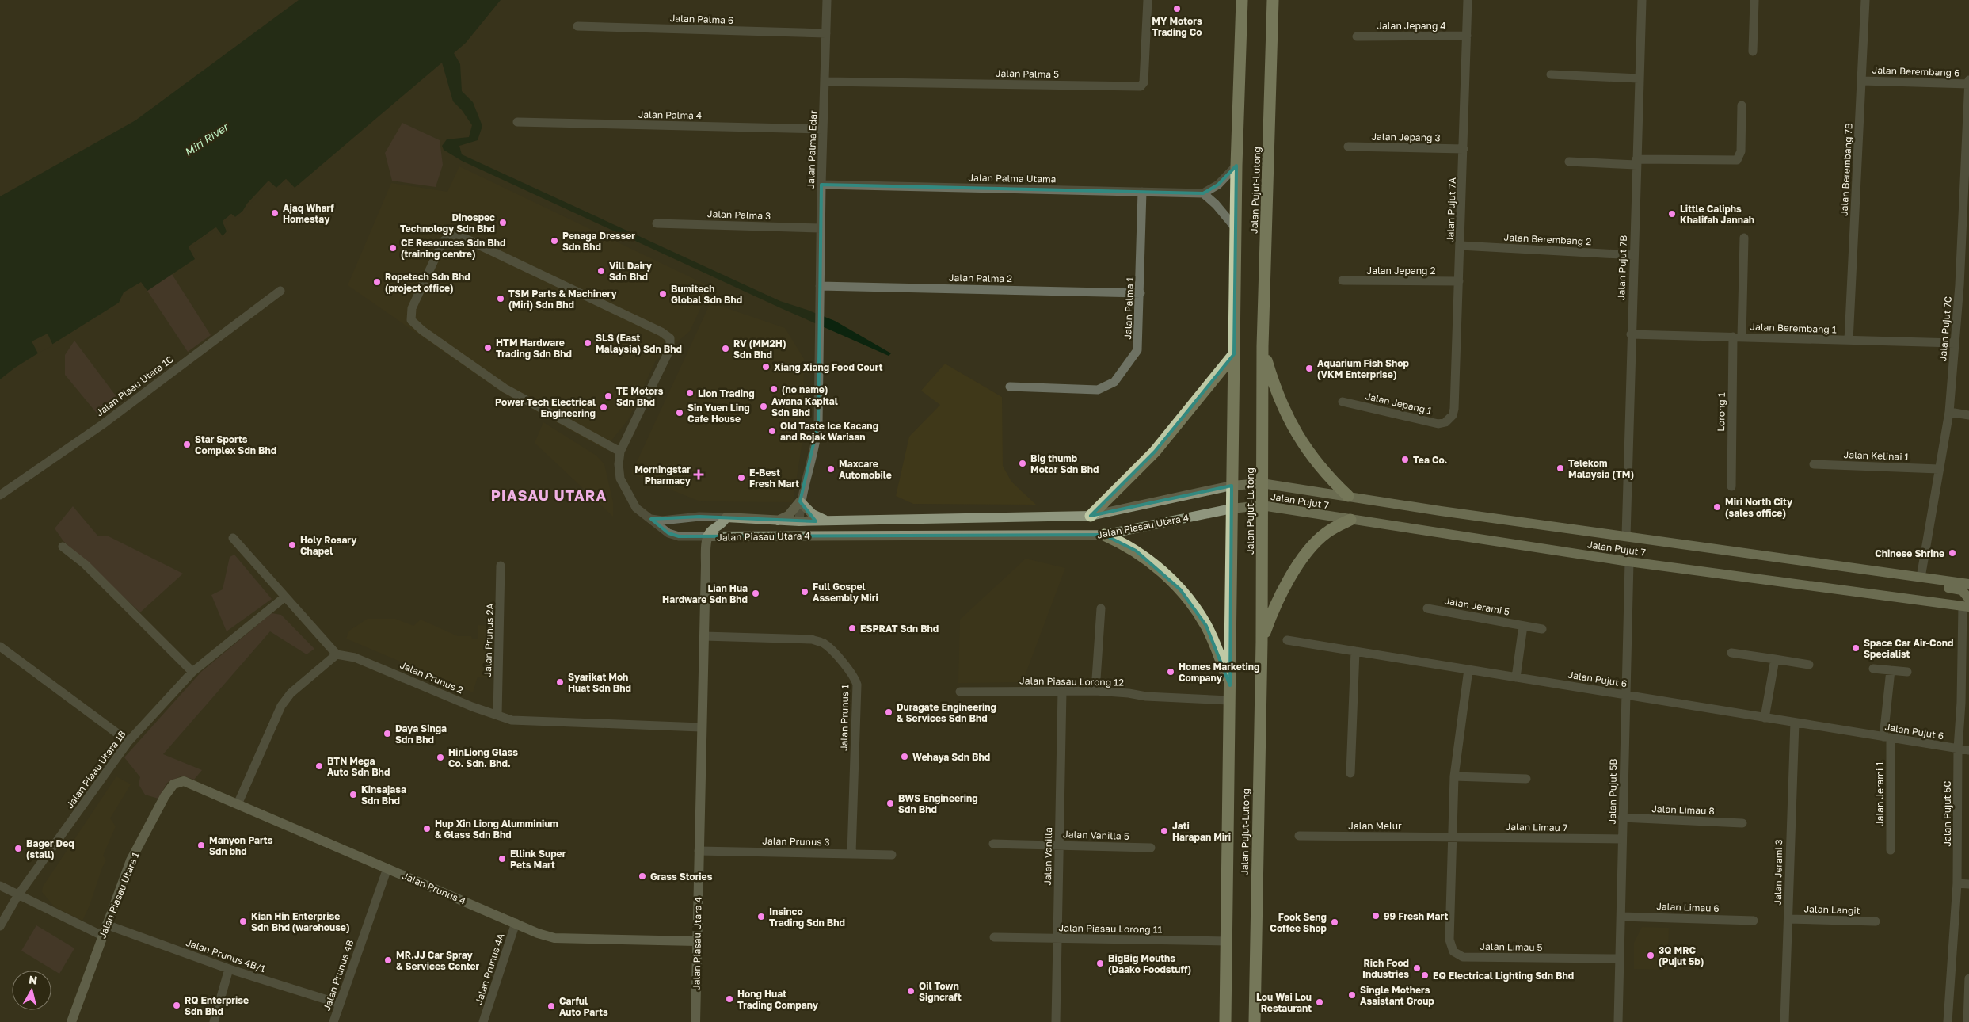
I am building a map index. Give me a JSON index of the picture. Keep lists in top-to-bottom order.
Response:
{
  "streets": {
    "highway": ["Jalan Pujut-Lutong"],
    "main road": ["Jalan Pujut 7"],
    "street": [
      "Jalan Palma 6",
      "Jalan Jepang 4",
      "Jalan Berembang 6",
      "Jalan Palma 5",
      "Jalan Palma 4",
      "Jalan Jepang 3",
      "Jalan Palma Edar",
      "Jalan Berembang 7B",
      "Jalan Palma Utama",
      "Jalan Pujut 7A",
      "Jalan Palma 3",
      "Jalan Berembang 2",
      "Jalan Pujut 7B",
      "Jalan Jepang 2",
      "Jalan Palma 2",
      "Jalan Palma 1",
      "Jalan Berembang 1",
      "Jalan Pujut 7C",
      "Jalan Piaau Utara 1C",
      "Jalan Jepang 1",
      "Lorong 1",
      "Jalan Kelinai 1",
      "Jalan Piasau Utara 4",
      "Jalan Jerami 5",
      "Jalan Prunus 2A",
      "Jalan Prunus 2",
      "Jalan Pujut 6",
      "Jalan Piasau Lorong 12",
      "Jalan Prunus 1",
      "Jalan Piaau Utara 1B",
      "Jalan Pujut 5B",
      "Jalan Jerami 1",
      "Jalan Limau 8",
      "Jalan Pujut 5C",
      "Jalan Melur",
      "Jalan Limau 7",
      "Jalan Vanilla 5",
      "Jalan Prunus 3",
      "Jalan Vanilla",
      "Jalan Jerami 3",
      "Jalan Prunus 4",
      "Jalan Piasau Utara 1",
      "Jalan Limau 6",
      "Jalan Langit",
      "Jalan Piasau Lorong 11",
      "Jalan Limau 5",
      "Jalan Prunus 4B/1",
      "Jalan Prunus 4A",
      "Jalan Prunus 4B"
    ]
  },
  "crossings": [
    ["Jalan Palma 6", "Jalan Palma Edar"],
    ["Jalan Jepang 4", "Jalan Pujut 7A"],
    ["Jalan Berembang 6", "Jalan Berembang 7B"],
    ["Jalan Berembang 6", "Jalan Pujut 7C"],
    ["Jalan Palma 5", "Jalan Palma Edar"],
    ["Jalan Palma 4", "Jalan Palma Edar"],
    ["Jalan Jepang 3", "Jalan Pujut 7A"],
    ["Jalan Palma Edar", "Jalan Palma Utama"],
    ["Jalan Palma Edar", "Jalan Palma 3"],
    ["Jalan Palma Edar", "Jalan Palma 2"],
    ["Jalan Berembang 7B", "Jalan Berembang 1"],
    ["Jalan Palma Utama", "Jalan Palma 1"],
    ["Jalan Pujut-Lutong", "Jalan Pujut 7"],
    ["Jalan Pujut-Lutong", "Jalan Piasau Utara 4"],
    ["Jalan Pujut-Lutong", "Jalan Piasau Lorong 12"],
    ["Jalan Pujut-Lutong", "Jalan Piasau Lorong 11"],
    ["Jalan Pujut 7A", "Jalan Berembang 2"],
    ["Jalan Pujut 7A", "Jalan Jepang 2"],
    ["Jalan Pujut 7A", "Jalan Jepang 1"],
    ["Jalan Berembang 2", "Jalan Pujut 7B"],
    ["Jalan Pujut 7B", "Jalan Berembang 1"],
    ["Jalan Pujut 7B", "Jalan Pujut 7"],
    ["Jalan Palma 2", "Jalan Palma 1"],
    ["Jalan Berembang 1", "Jalan Pujut 7C"],
    ["Jalan Berembang 1", "Lorong 1"],
    ["Jalan Pujut 7C", "Jalan Kelinai 1"],
    ["Jalan Pujut 7C", "Jalan Pujut 7"],
    ["Jalan Pujut 7", "Jalan Piasau Utara 4"],
    ["Jalan Pujut 7", "Jalan Pujut 5B"],
    ["Jalan Pujut 7", "Jalan Pujut 5C"],
    ["Jalan Piasau Utara 4", "Jalan Prunus 2"],
    ["Jalan Piasau Utara 4", "Jalan Prunus 1"],
    ["Jalan Piasau Utara 4", "Jalan Prunus 3"],
    ["Jalan Piasau Utara 4", "Jalan Prunus 4"],
    ["Jalan Prunus 2A", "Jalan Prunus 2"],
    ["Jalan Pujut 6", "Jalan Pujut 5B"],
    ["Jalan Pujut 6", "Jalan Jerami 1"],
    ["Jalan Pujut 6", "Jalan Pujut 5C"],
    ["Jalan Pujut 6", "Jalan Jerami 3"],
    ["Jalan Pujut 6", "Jalan Limau 5"],
    ["Jalan Piasau Lorong 12", "Jalan Vanilla"],
    ["Jalan Prunus 1", "Jalan Prunus 3"],
    ["Jalan Pujut 5B", "Jalan Limau 8"],
    ["Jalan Pujut 5B", "Jalan Limau 7"],
    ["Jalan Pujut 5B", "Jalan Limau 6"],
    ["Jalan Pujut 5B", "Jalan Limau 5"],
    ["Jalan Melur", "Jalan Limau 7"],
    ["Jalan Melur", "Jalan Limau 5"],
    ["Jalan Limau 7", "Jalan Limau 5"],
    ["Jalan Vanilla 5", "Jalan Vanilla"],
    ["Jalan Vanilla", "Jalan Piasau Lorong 11"],
    ["Jalan Jerami 3", "Jalan Langit"],
    ["Jalan Prunus 4", "Jalan Piasau Utara 1"],
    ["Jalan Prunus 4", "Jalan Prunus 4A"],
    ["Jalan Prunus 4", "Jalan Prunus 4B"],
    ["Jalan Piasau Utara 1", "Jalan Prunus 4B/1"],
    ["Jalan Prunus 4B/1", "Jalan Prunus 4B"]
  ],
  "districts": ["PIASAU UTARA"],
  "water": ["Miri River"],
  "places": {
    "other": [
      "MY Motors Trading Co",
      "Ajaq Wharf Homestay",
      "Little Caliphs Khalifah Jannah",
      "Dinospec Technology Sdn Bhd",
      "Penaga Dresser Sdn Bhd",
      "CE Resources Sdn Bhd (training centre)",
      "Vill Dairy Sdn Bhd",
      "Ropetech Sdn Bhd (project office)",
      "Bumitech Global Sdn Bhd",
      "TSM Parts & Machinery (Miri) Sdn Bhd",
      "SLS (East Malaysia) Sdn Bhd",
      "HTM Hardware Trading Sdn Bhd",
      "RV (MM2H) Sdn Bhd",
      "Xiang Xiang Food Court",
      "Aquarium Fish Shop (VKM Enterprise)",
      "(no name)",
      "Lion Trading",
      "TE Motors Sdn Bhd",
      "Awana Kapital Sdn Bhd",
      "Power Tech Electrical Engineering",
      "Sin Yuen Ling Cafe House",
      "Old Taste Ice Kacang and Rojak Warisan",
      "Star Sports Complex Sdn Bhd",
      "Tea Co.",
      "Big thumb Motor Sdn Bhd",
      "Telekom Malaysia (TM)",
      "Maxcare Automobile",
      "E-Best Fresh Mart",
      "Miri North City (sales office)",
      "Holy Rosary Chapel",
      "Chinese Shrine",
      "Full Gospel Assembly Miri",
      "Lian Hua Hardware Sdn Bhd",
      "ESPRAT Sdn Bhd",
      "Space Car Air-Cond Specialist",
      "Homes Marketing Company",
      "Syarikat Moh Huat Sdn Bhd",
      "Duragate Engineering & Services Sdn Bhd",
      "Daya Singa Sdn Bhd",
      "Wehaya Sdn Bhd",
      "HinLiong Glass Co. Sdn. Bhd.",
      "BTN Mega Auto Sdn Bhd",
      "Kinsajasa Sdn Bhd",
      "BWS Engineering Sdn Bhd",
      "Hup Xin Liong Alumminium & Glass Sdn Bhd",
      "Jati Harapan Miri",
      "Manyon Parts Sdn bhd",
      "Bager Deq (stall)",
      "Ellink Super Pets Mart",
      "Grass Stories",
      "99 Fresh Mart",
      "Insinco Trading Sdn Bhd",
      "Kian Hin Enterprise Sdn Bhd (warehouse)",
      "Fook Seng Coffee Shop",
      "3Q MRC (Pujut 5b)",
      "MR.JJ Car Spray & Services Center",
      "BigBig Mouths (Daako Foodstuff)",
      "Rich Food Industries",
      "EQ Electrical Lighting Sdn Bhd",
      "Oil Town Signcraft",
      "Single Mothers Assistant Group",
      "Hong Huat Trading Company",
      "Lou Wai Lou Restaurant",
      "RQ Enterprise Sdn Bhd",
      "Carful Auto Parts"
    ],
    "health": ["Morningstar Pharmacy"]
  },
  "north": "top"
}
